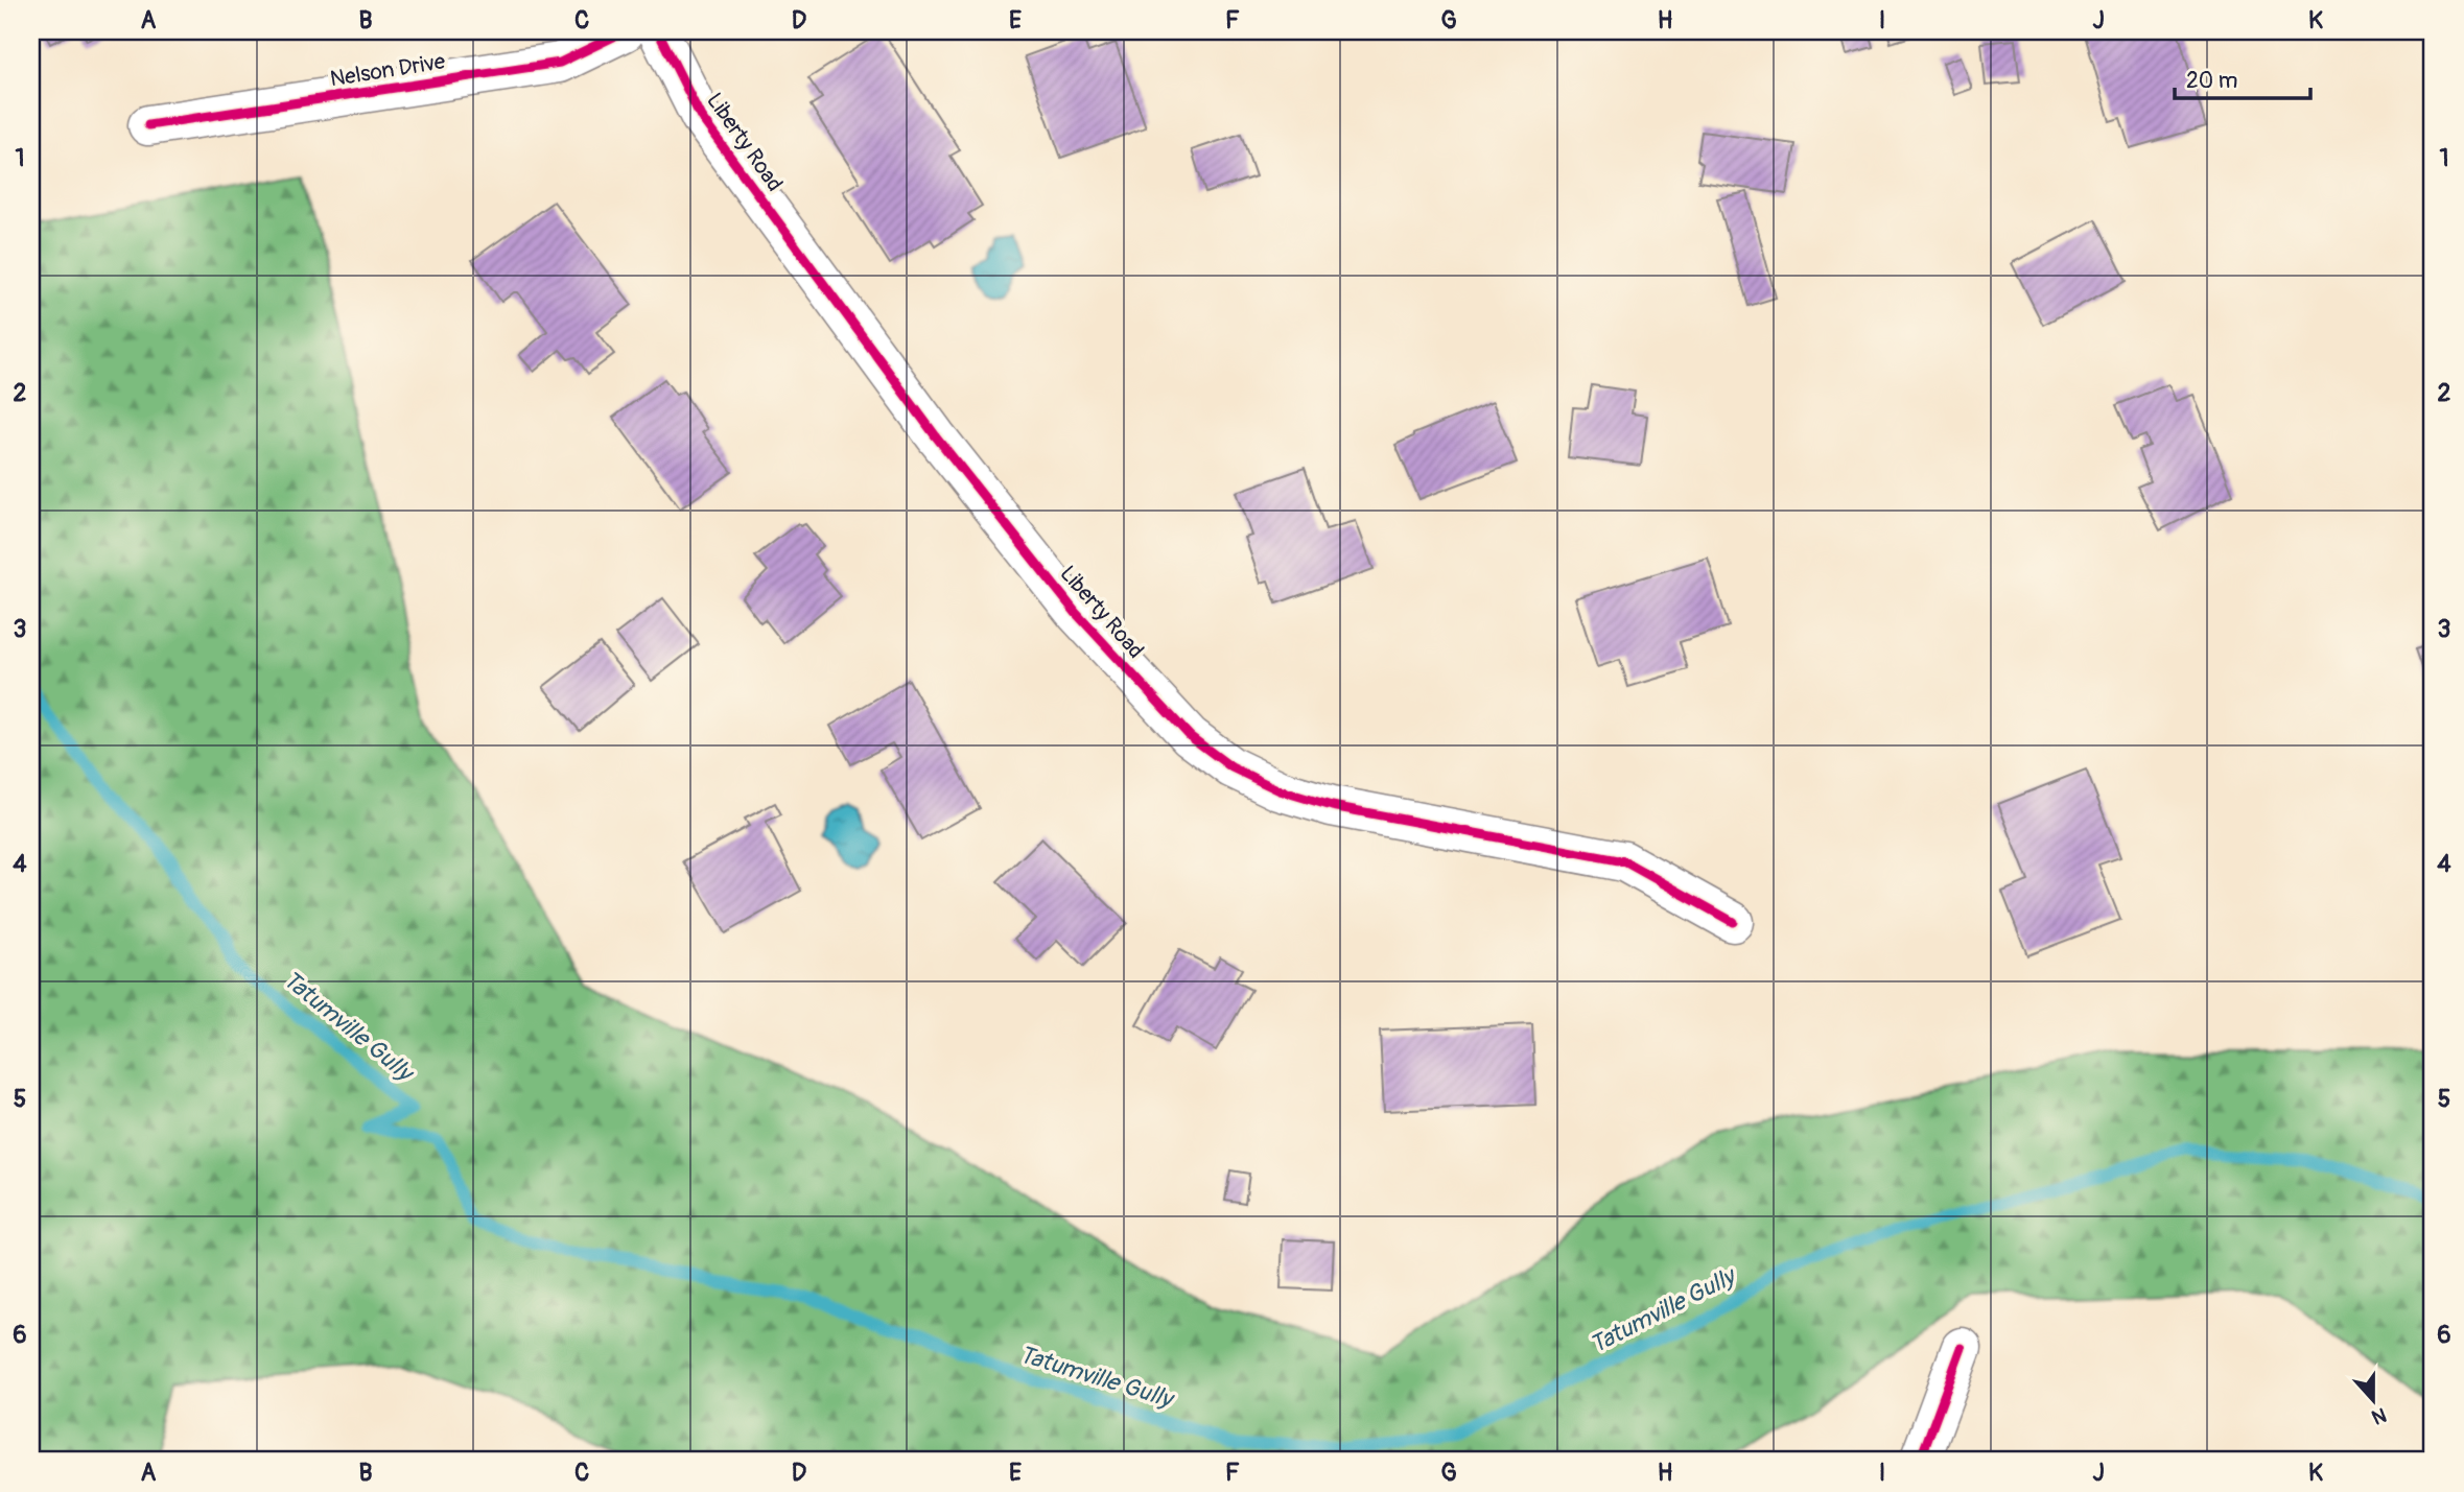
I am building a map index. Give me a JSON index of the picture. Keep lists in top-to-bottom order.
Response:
{
  "streets": {
    "street": ["Nelson Drive", "Liberty Road"]
  },
  "water": ["Tatumville Gully"],
  "scale_bar": "20 m",
  "north": "bottom",
  "grid": {
    "columns": [
      "A",
      "B",
      "C",
      "D",
      "E",
      "F",
      "G",
      "H",
      "I",
      "J",
      "K"
    ],
    "rows": [
      "1",
      "2",
      "3",
      "4",
      "5",
      "6"
    ]
  }
}
